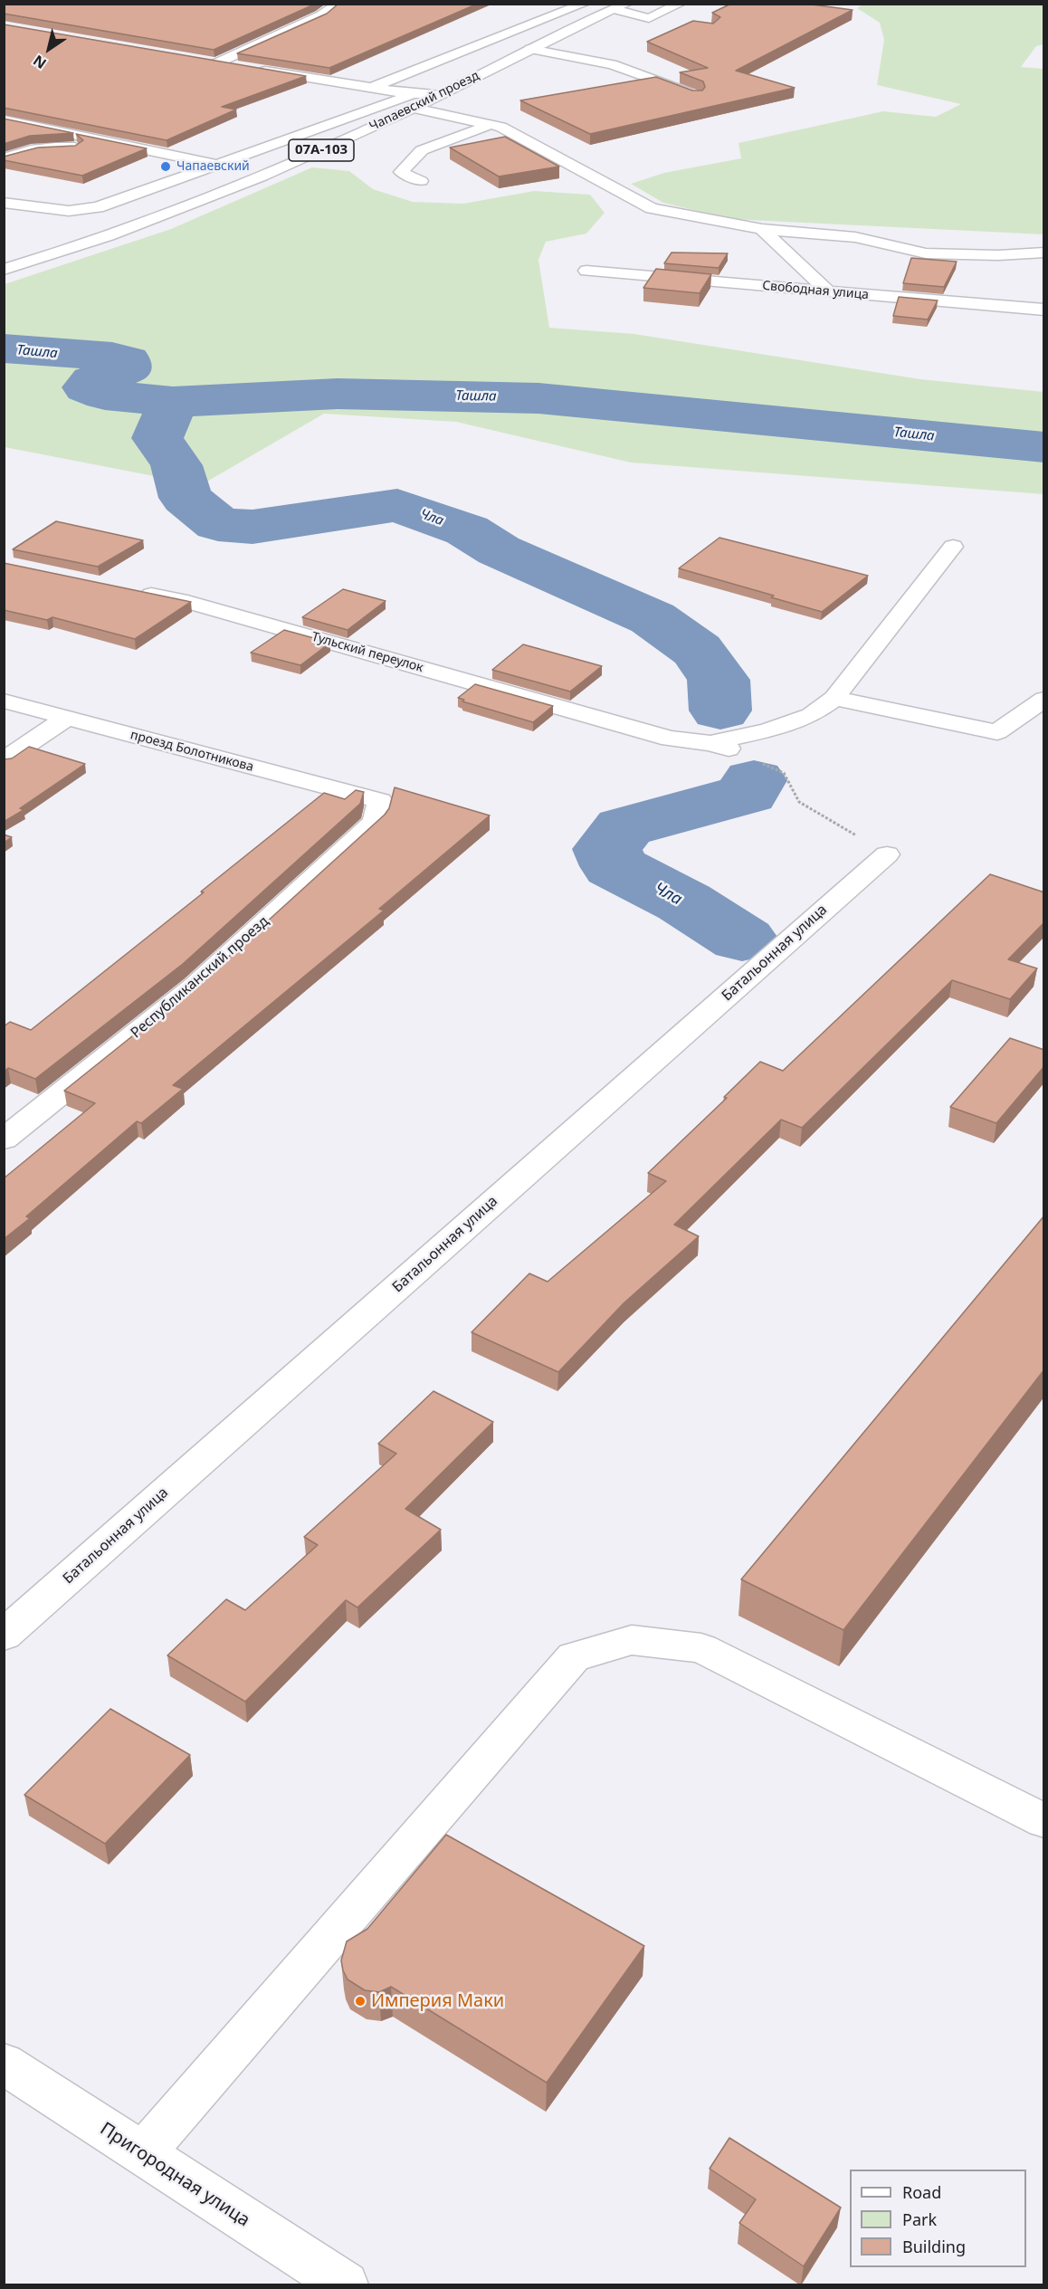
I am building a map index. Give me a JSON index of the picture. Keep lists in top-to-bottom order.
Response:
{
  "streets": {
    "street": [
      "Чапаевский проезд",
      "07А-103",
      "Свободная улица",
      "Тульский переулок",
      "проезд Болотникова",
      "Батальонная улица",
      "Республиканский проезд",
      "Пригородная улица"
    ]
  },
  "crossings": [
    ["проезд Болотникова", "Республиканский проезд"]
  ],
  "water": ["Ташла", "Чла"],
  "places": ["Чапаевский", "Империя Маки"],
  "legend": ["Road", "Park", "Building"],
  "north": "bottom left"
}
